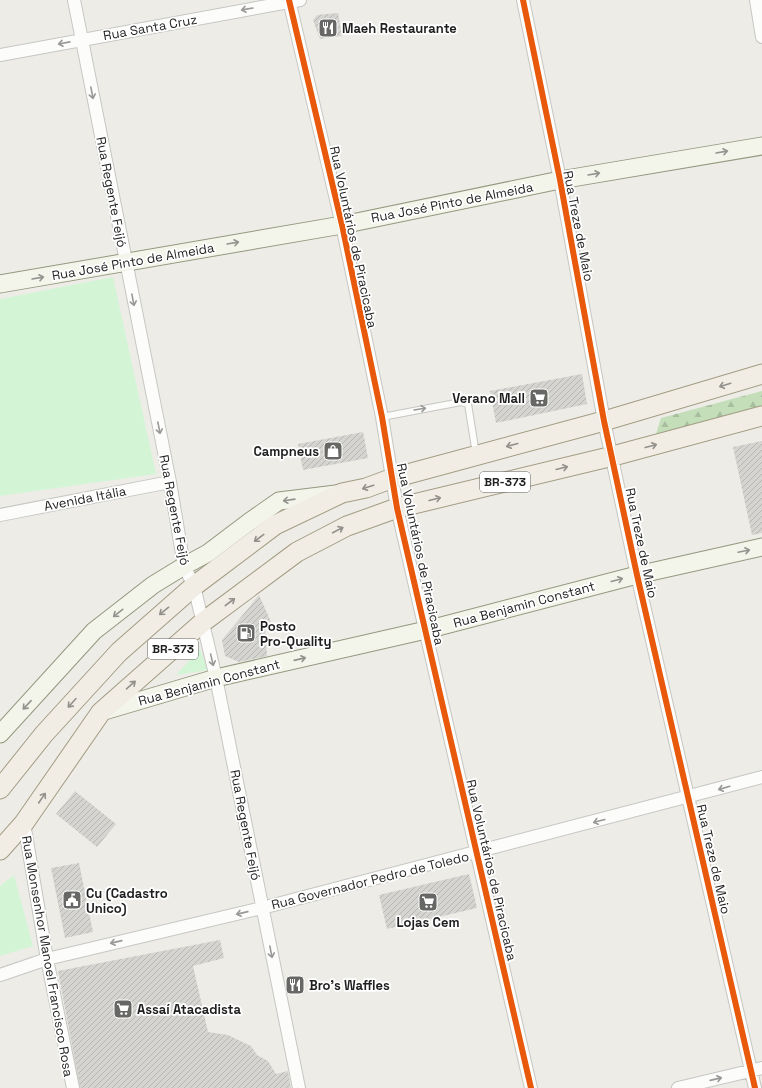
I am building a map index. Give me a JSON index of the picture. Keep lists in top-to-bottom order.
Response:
{
  "streets": {
    "main road": ["BR-373"],
    "street": [
      "Rua Santa Cruz",
      "Rua Regente Feijó",
      "Rua José Pinto de Almeida",
      "Rua Treze de Maio",
      "Rua Voluntários de Piracicaba",
      "Avenida Itália",
      "Rua Benjamin Constant",
      "Rua Governador Pedro de Toledo",
      "Rua Monsenhor Manoel Francisco Rosa"
    ]
  },
  "crossings": [
    ["Rua Santa Cruz", "Rua Regente Feijó"],
    ["Rua Santa Cruz", "Rua Voluntários de Piracicaba"],
    ["Rua Regente Feijó", "Rua José Pinto de Almeida"],
    ["Rua Regente Feijó", "BR-373"],
    ["Rua Regente Feijó", "Avenida Itália"],
    ["Rua Regente Feijó", "Rua Benjamin Constant"],
    ["Rua Regente Feijó", "Rua Governador Pedro de Toledo"],
    ["Rua José Pinto de Almeida", "Rua Treze de Maio"],
    ["Rua José Pinto de Almeida", "Rua Voluntários de Piracicaba"],
    ["Rua Treze de Maio", "BR-373"],
    ["Rua Treze de Maio", "Rua Benjamin Constant"],
    ["Rua Treze de Maio", "Rua Governador Pedro de Toledo"],
    ["Rua Voluntários de Piracicaba", "BR-373"],
    ["Rua Voluntários de Piracicaba", "Rua Benjamin Constant"],
    ["Rua Voluntários de Piracicaba", "Rua Governador Pedro de Toledo"],
    ["BR-373", "Rua Benjamin Constant"],
    ["BR-373", "Rua Monsenhor Manoel Francisco Rosa"],
    ["Rua Governador Pedro de Toledo", "Rua Monsenhor Manoel Francisco Rosa"]
  ],
  "one_way": [
    "Rua Santa Cruz",
    "Rua Regente Feijó",
    "Rua José Pinto de Almeida",
    "Rua Benjamin Constant",
    "Rua Governador Pedro de Toledo"
  ],
  "places": {
    "restaurant": ["Maeh Restaurante", "Bro's Waffles"],
    "supermarket": ["Verano Mall", "Lojas Cem", "Assaí Atacadista"],
    "shop": ["Campneus"],
    "fuel station": ["Posto Pro-Quality"],
    "public building": ["Cu (Cadastro Unico)"]
  }
}
